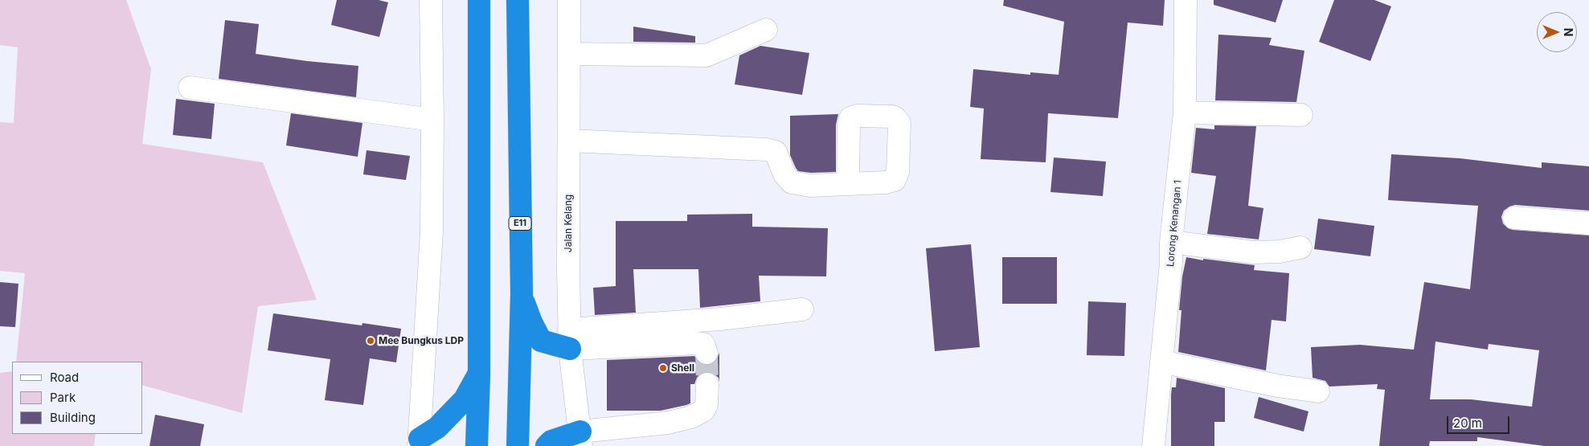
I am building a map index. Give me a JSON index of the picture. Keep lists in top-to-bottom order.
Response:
{
  "streets": {
    "highway": ["E11"],
    "street": ["Jalan Kelang", "Lorong Kenangan 1"]
  },
  "places": ["Mee Bungkus LDP", "Shell"],
  "legend": ["Road", "Park", "Building"],
  "scale_bar": "20 m",
  "north": "right"
}
